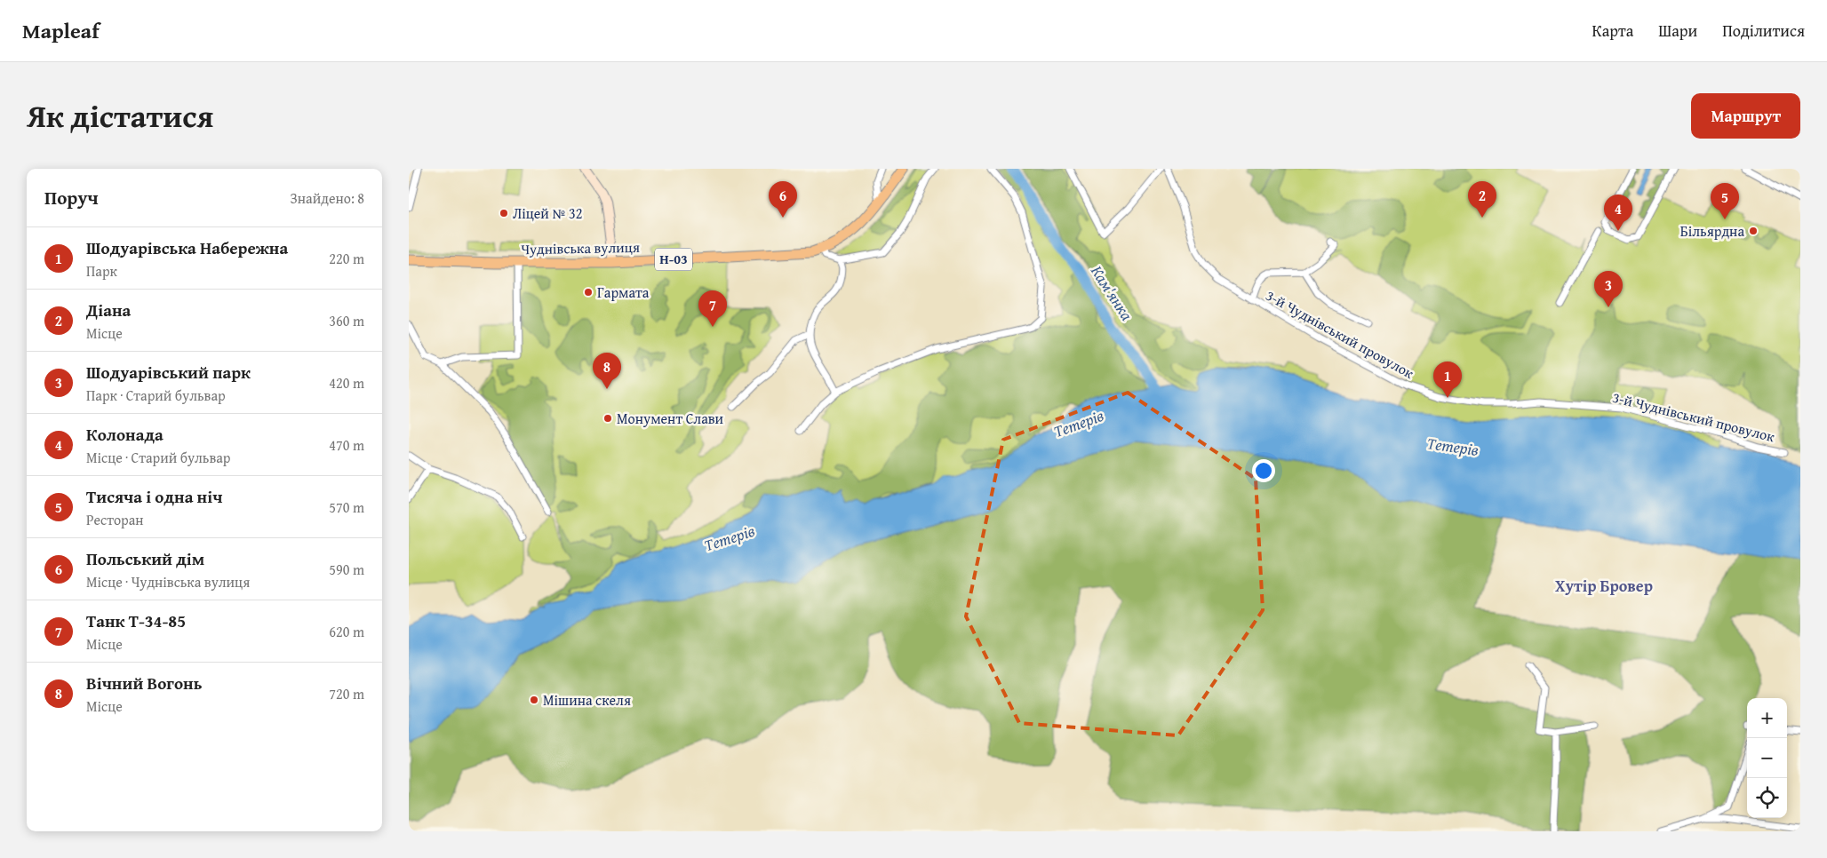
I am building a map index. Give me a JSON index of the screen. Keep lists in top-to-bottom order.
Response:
{
  "streets": {
    "main road": ["Чуднівська вулиця", "Н-03"],
    "street": ["3-й Чуднівський провулок"]
  },
  "districts": ["Хутір Бровер"],
  "water": ["Кам'янка", "Тетерів"],
  "places": [
    "Ліцей № 32",
    "Більярдна",
    "Гармата",
    "Монумент Слави",
    "Мішина скеля"
  ],
  "page": {
    "header": "Mapleaf",
    "nav": ["Карта", "Шари", "Поділитися"],
    "title": "Як дістатися",
    "buttons": "Маршрут",
    "heading": ["Поруч", "Знайдено: 8"],
    "pins": [
      "2",
      "6",
      "5",
      "4",
      "3",
      "7",
      "8",
      "1"
    ],
    "list": [
      {
        "mark": "1",
        "name": "Шодуарівська Набережна",
        "note": "Парк",
        "value": "220 m"
      },
      {
        "mark": "2",
        "name": "Діана",
        "note": "Місце",
        "value": "360 m"
      },
      {
        "mark": "3",
        "name": "Шодуарівський парк",
        "note": "Парк · Старий бульвар",
        "value": "420 m"
      },
      {
        "mark": "4",
        "name": "Колонада",
        "note": "Місце · Старий бульвар",
        "value": "470 m"
      },
      {
        "mark": "5",
        "name": "Тисяча і одна ніч",
        "note": "Ресторан",
        "value": "570 m"
      },
      {
        "mark": "6",
        "name": "Польський дім",
        "note": "Місце · Чуднівська вулиця",
        "value": "590 m"
      },
      {
        "mark": "7",
        "name": "Танк Т-34-85",
        "note": "Місце",
        "value": "620 m"
      },
      {
        "mark": "8",
        "name": "Вічний Вогонь",
        "note": "Місце",
        "value": "720 m"
      }
    ],
    "map_buttons": ["+", "−"]
  }
}
